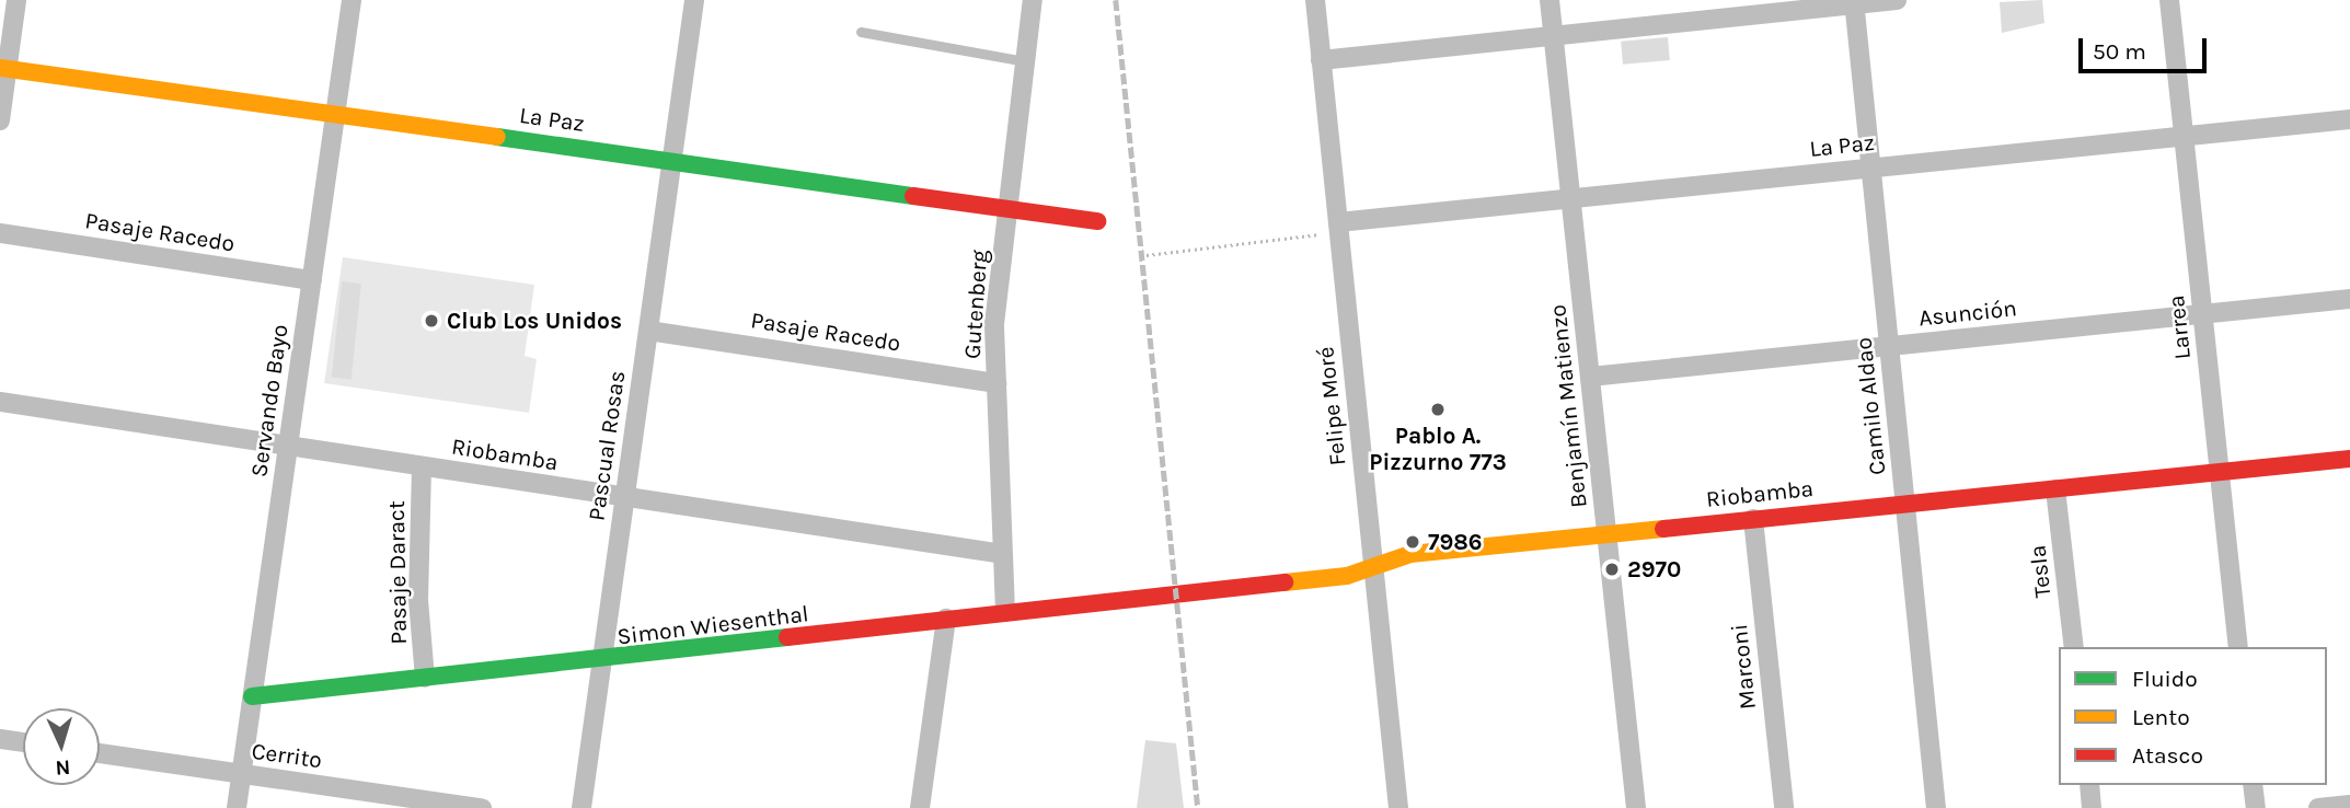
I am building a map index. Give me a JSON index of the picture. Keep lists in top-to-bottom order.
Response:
{
  "streets": {
    "street": [
      "La Paz",
      "Pasaje Racedo",
      "Gutenberg",
      "Asunción",
      "Larrea",
      "Servando Bayo",
      "Felipe Moré",
      "Benjamín Matienzo",
      "Camilo Aldao",
      "Pascual Rosas",
      "Riobamba",
      "Tesla",
      "Pasaje Daract",
      "Simon Wiesenthal",
      "Marconi",
      "Cerrito"
    ]
  },
  "crossings": [
    ["La Paz", "Gutenberg"],
    ["La Paz", "Larrea"],
    ["La Paz", "Servando Bayo"],
    ["La Paz", "Felipe Moré"],
    ["La Paz", "Benjamín Matienzo"],
    ["La Paz", "Camilo Aldao"],
    ["La Paz", "Pascual Rosas"],
    ["Pasaje Racedo", "Gutenberg"],
    ["Pasaje Racedo", "Servando Bayo"],
    ["Pasaje Racedo", "Pascual Rosas"],
    ["Gutenberg", "Riobamba"],
    ["Gutenberg", "Simon Wiesenthal"],
    ["Asunción", "Larrea"],
    ["Asunción", "Benjamín Matienzo"],
    ["Asunción", "Camilo Aldao"],
    ["Larrea", "Riobamba"],
    ["Servando Bayo", "Riobamba"],
    ["Servando Bayo", "Simon Wiesenthal"],
    ["Servando Bayo", "Cerrito"],
    ["Felipe Moré", "Riobamba"],
    ["Benjamín Matienzo", "Riobamba"],
    ["Camilo Aldao", "Riobamba"],
    ["Pascual Rosas", "Riobamba"],
    ["Pascual Rosas", "Simon Wiesenthal"],
    ["Riobamba", "Tesla"],
    ["Riobamba", "Pasaje Daract"],
    ["Riobamba", "Simon Wiesenthal"],
    ["Riobamba", "Marconi"],
    ["Pasaje Daract", "Simon Wiesenthal"]
  ],
  "places": [
    "Club Los Unidos",
    "Pablo A. Pizzurno 773",
    "7986",
    "2970"
  ],
  "legend": ["Fluido", "Lento", "Atasco"],
  "scale_bar": "50 m",
  "north": "bottom"
}
